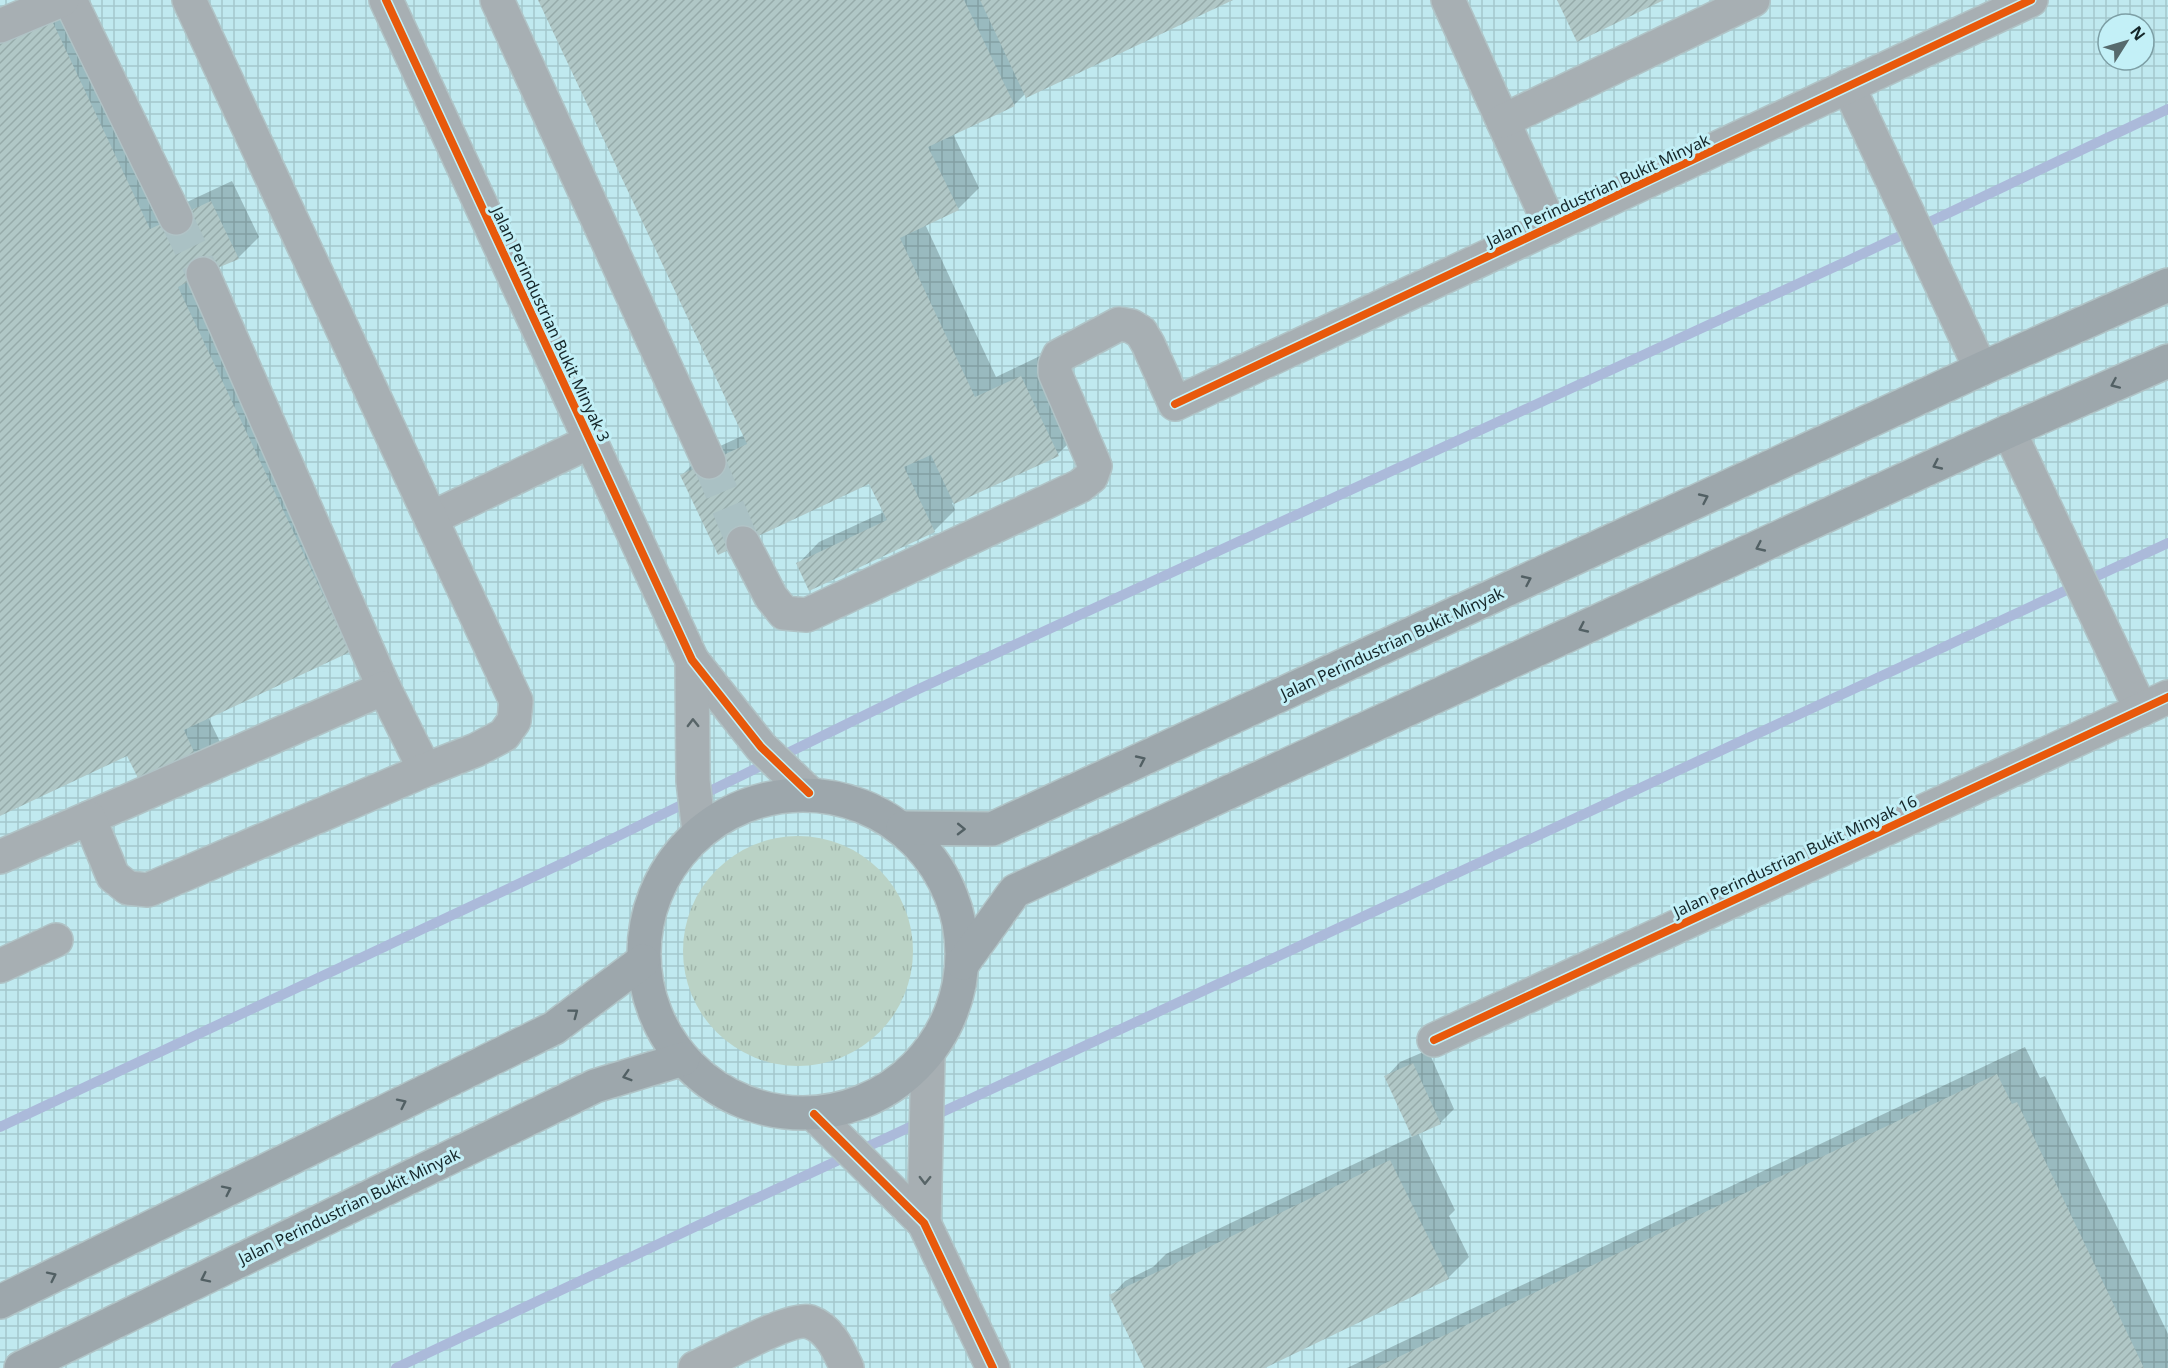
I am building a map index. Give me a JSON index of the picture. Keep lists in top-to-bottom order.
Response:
{
  "streets": {
    "main road": ["Jalan Perindustrian Bukit Minyak"],
    "street": ["Jalan Perindustrian Bukit Minyak 3", "Jalan Perindustrian Bukit Minyak 16"]
  },
  "north": "top right"
}
